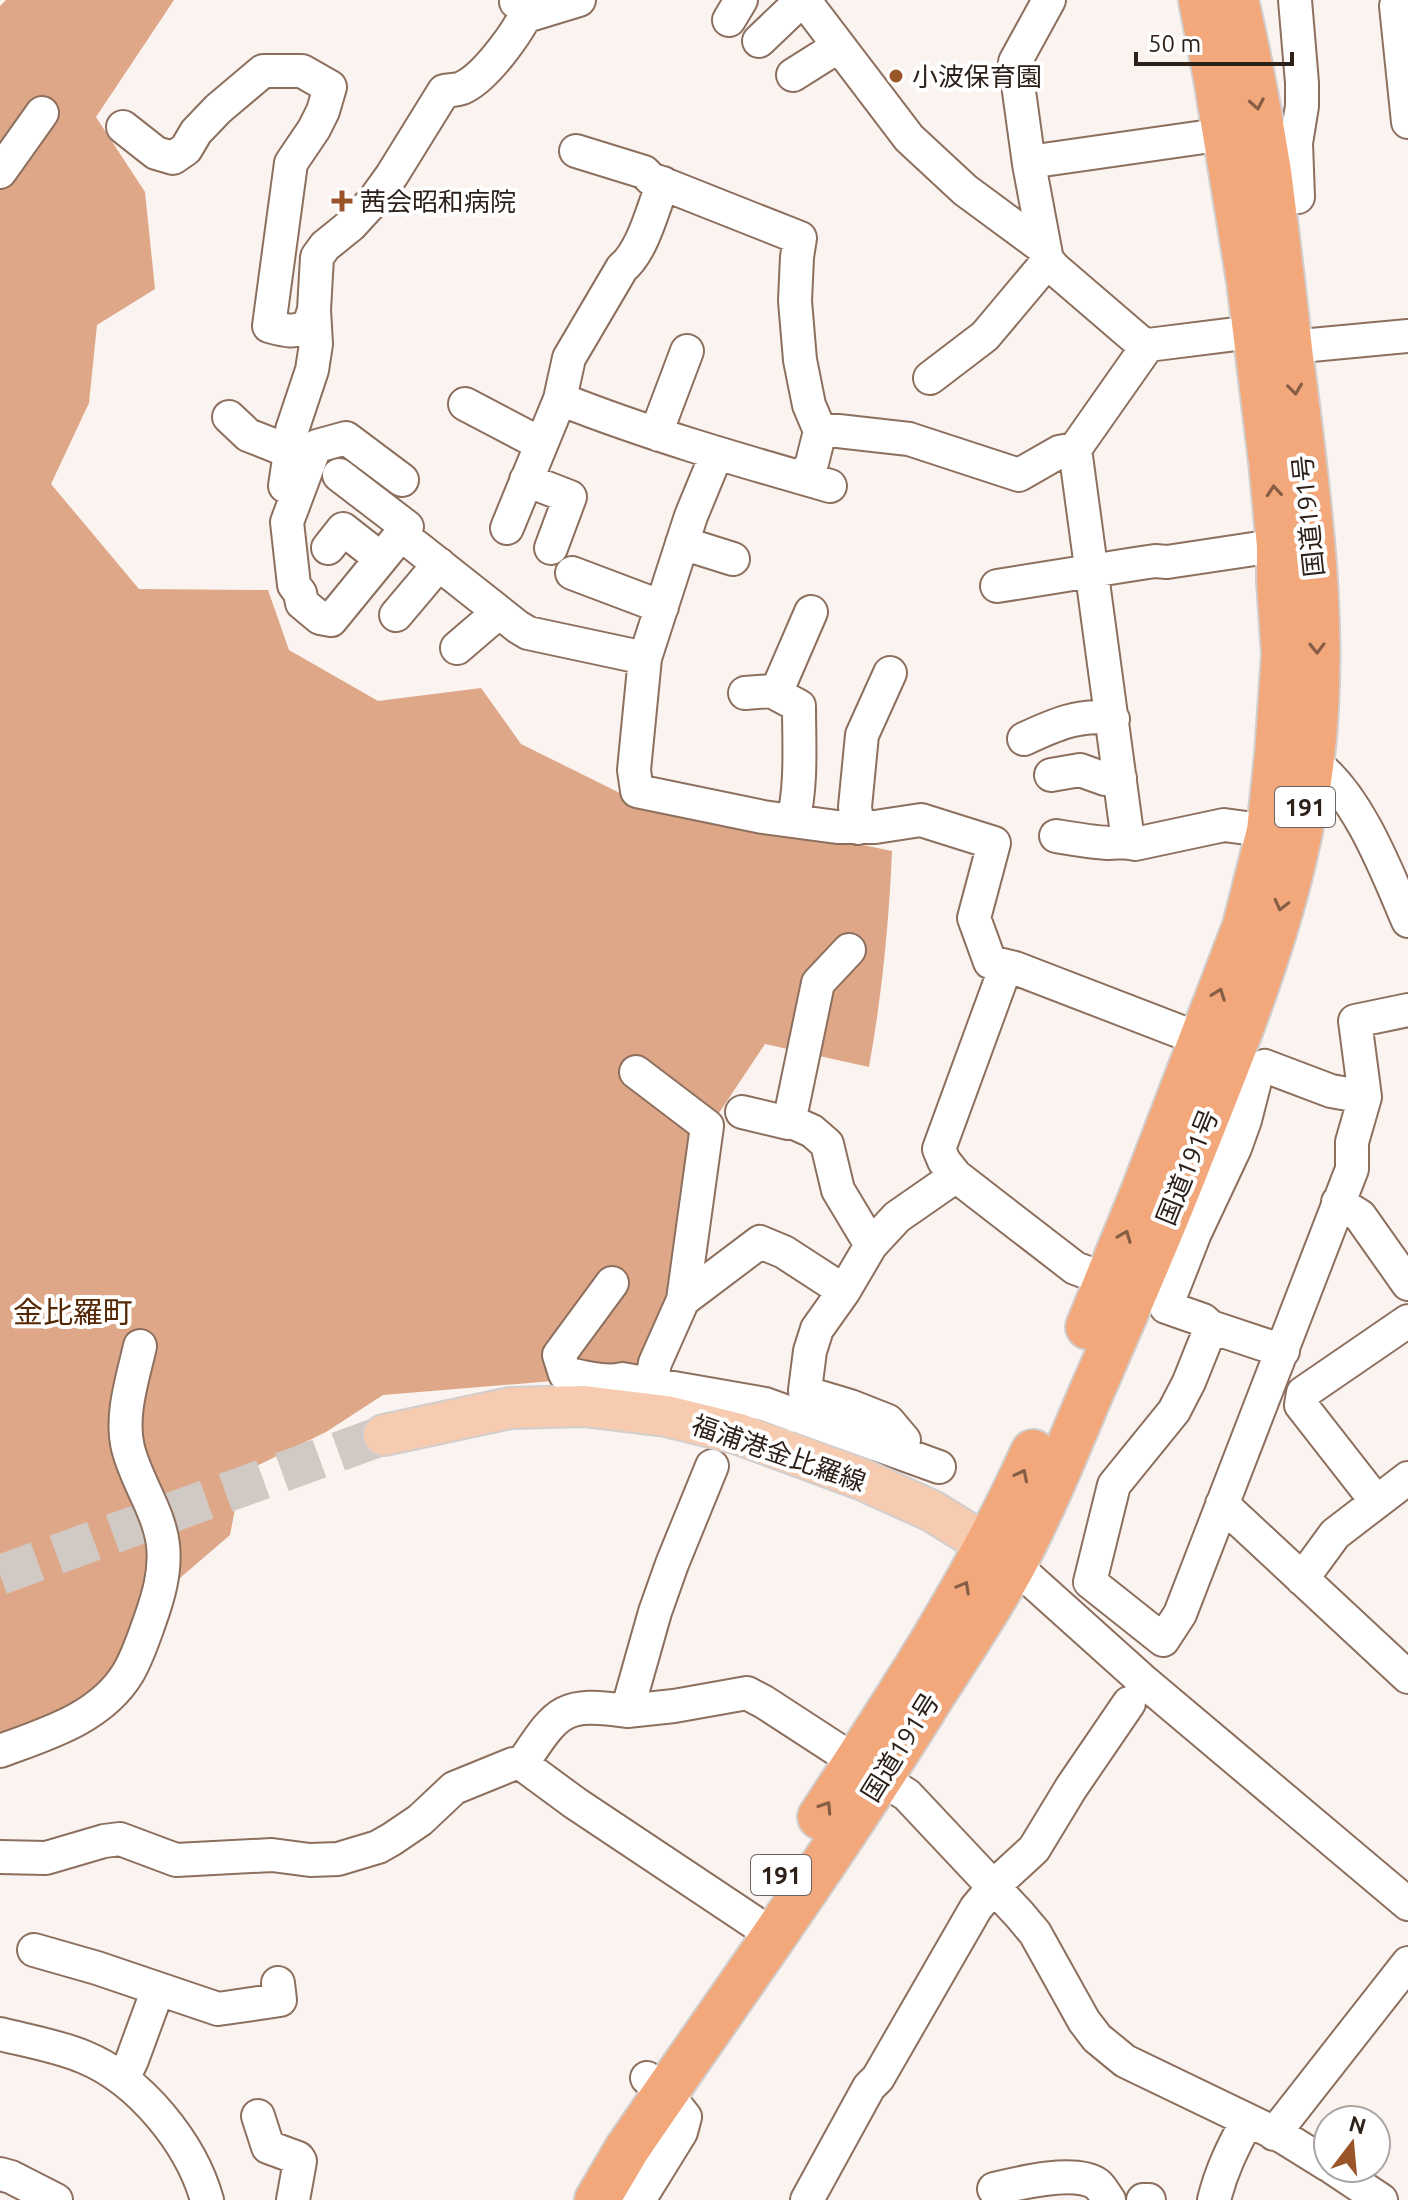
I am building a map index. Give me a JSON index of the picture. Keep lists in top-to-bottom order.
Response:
{
  "streets": {
    "highway": ["国道191号", "191"],
    "main road": ["福浦港金比羅線"]
  },
  "crossings": [
    ["国道191号", "福浦港金比羅線"]
  ],
  "districts": ["金比羅町"],
  "places": {
    "other": ["小波保育園"],
    "health": ["茜会昭和病院"]
  },
  "scale_bar": "50 m",
  "north": "top"
}
